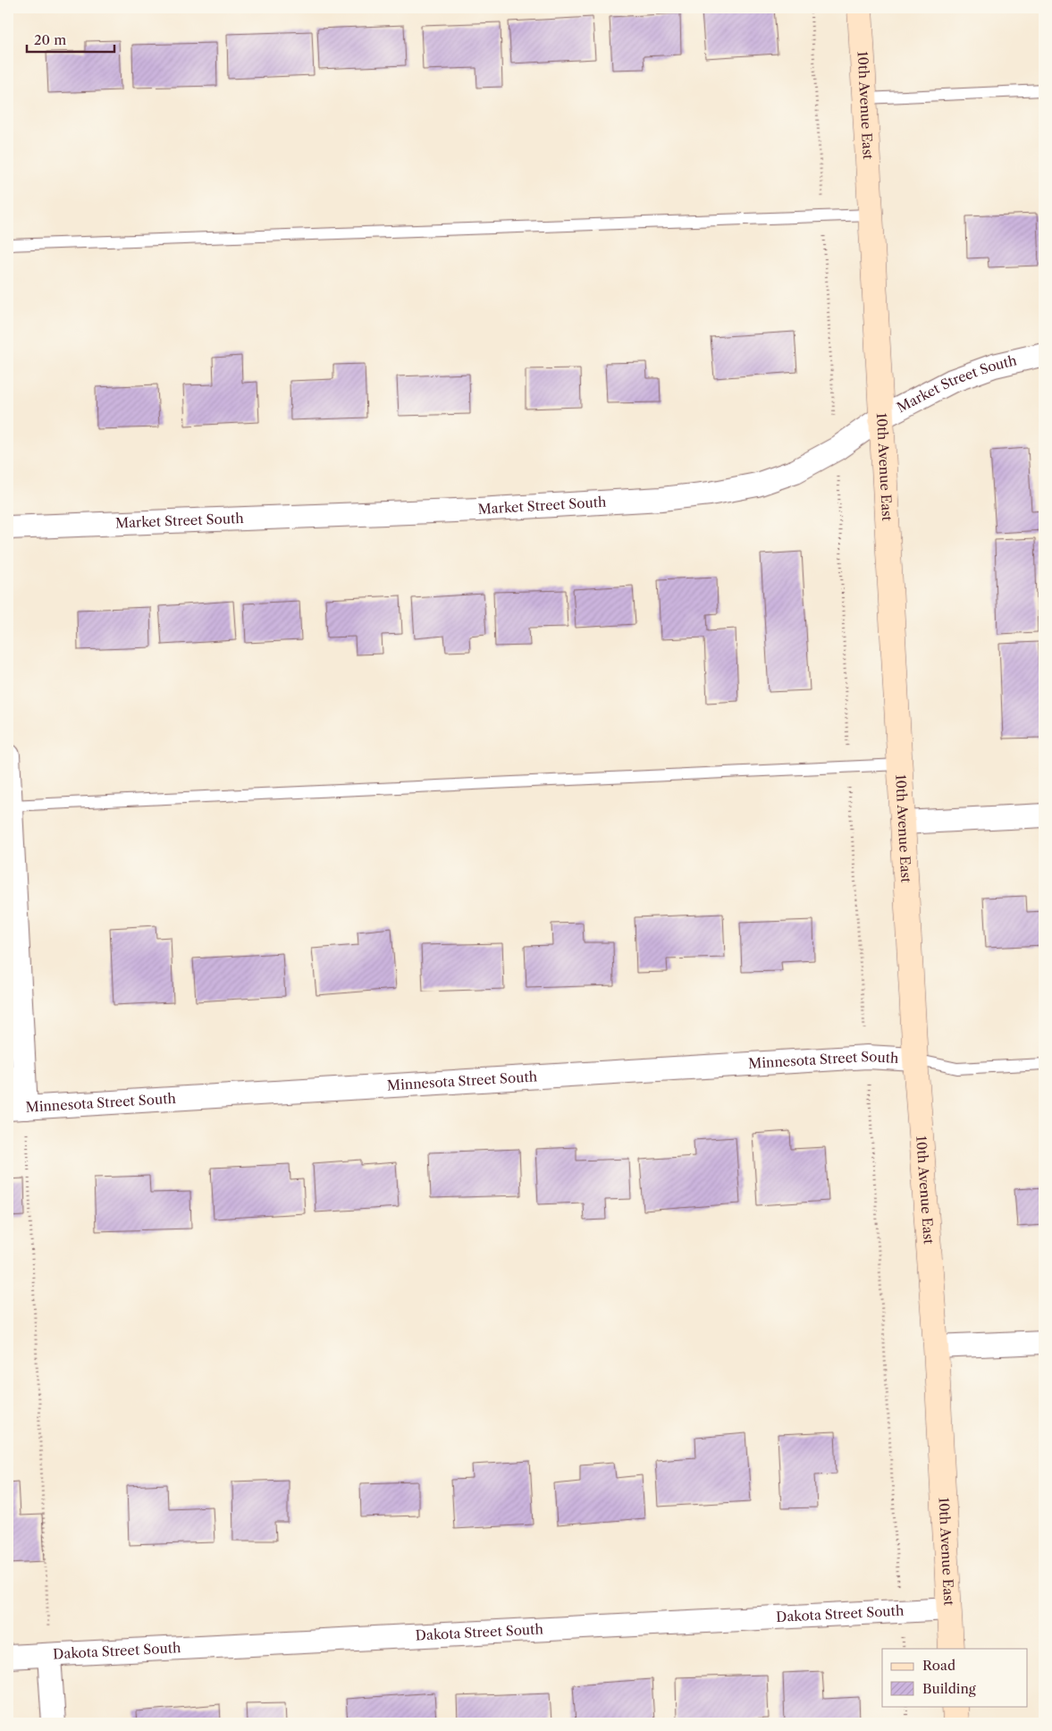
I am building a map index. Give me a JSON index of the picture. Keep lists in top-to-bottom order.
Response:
{
  "streets": {
    "main road": ["10th Avenue East"],
    "street": ["Market Street South", "Minnesota Street South", "Dakota Street South"]
  },
  "crossings": [
    ["10th Avenue East", "Market Street South"],
    ["10th Avenue East", "Minnesota Street South"],
    ["10th Avenue East", "Dakota Street South"]
  ],
  "legend": ["Road", "Building"],
  "scale_bar": "20 m"
}
